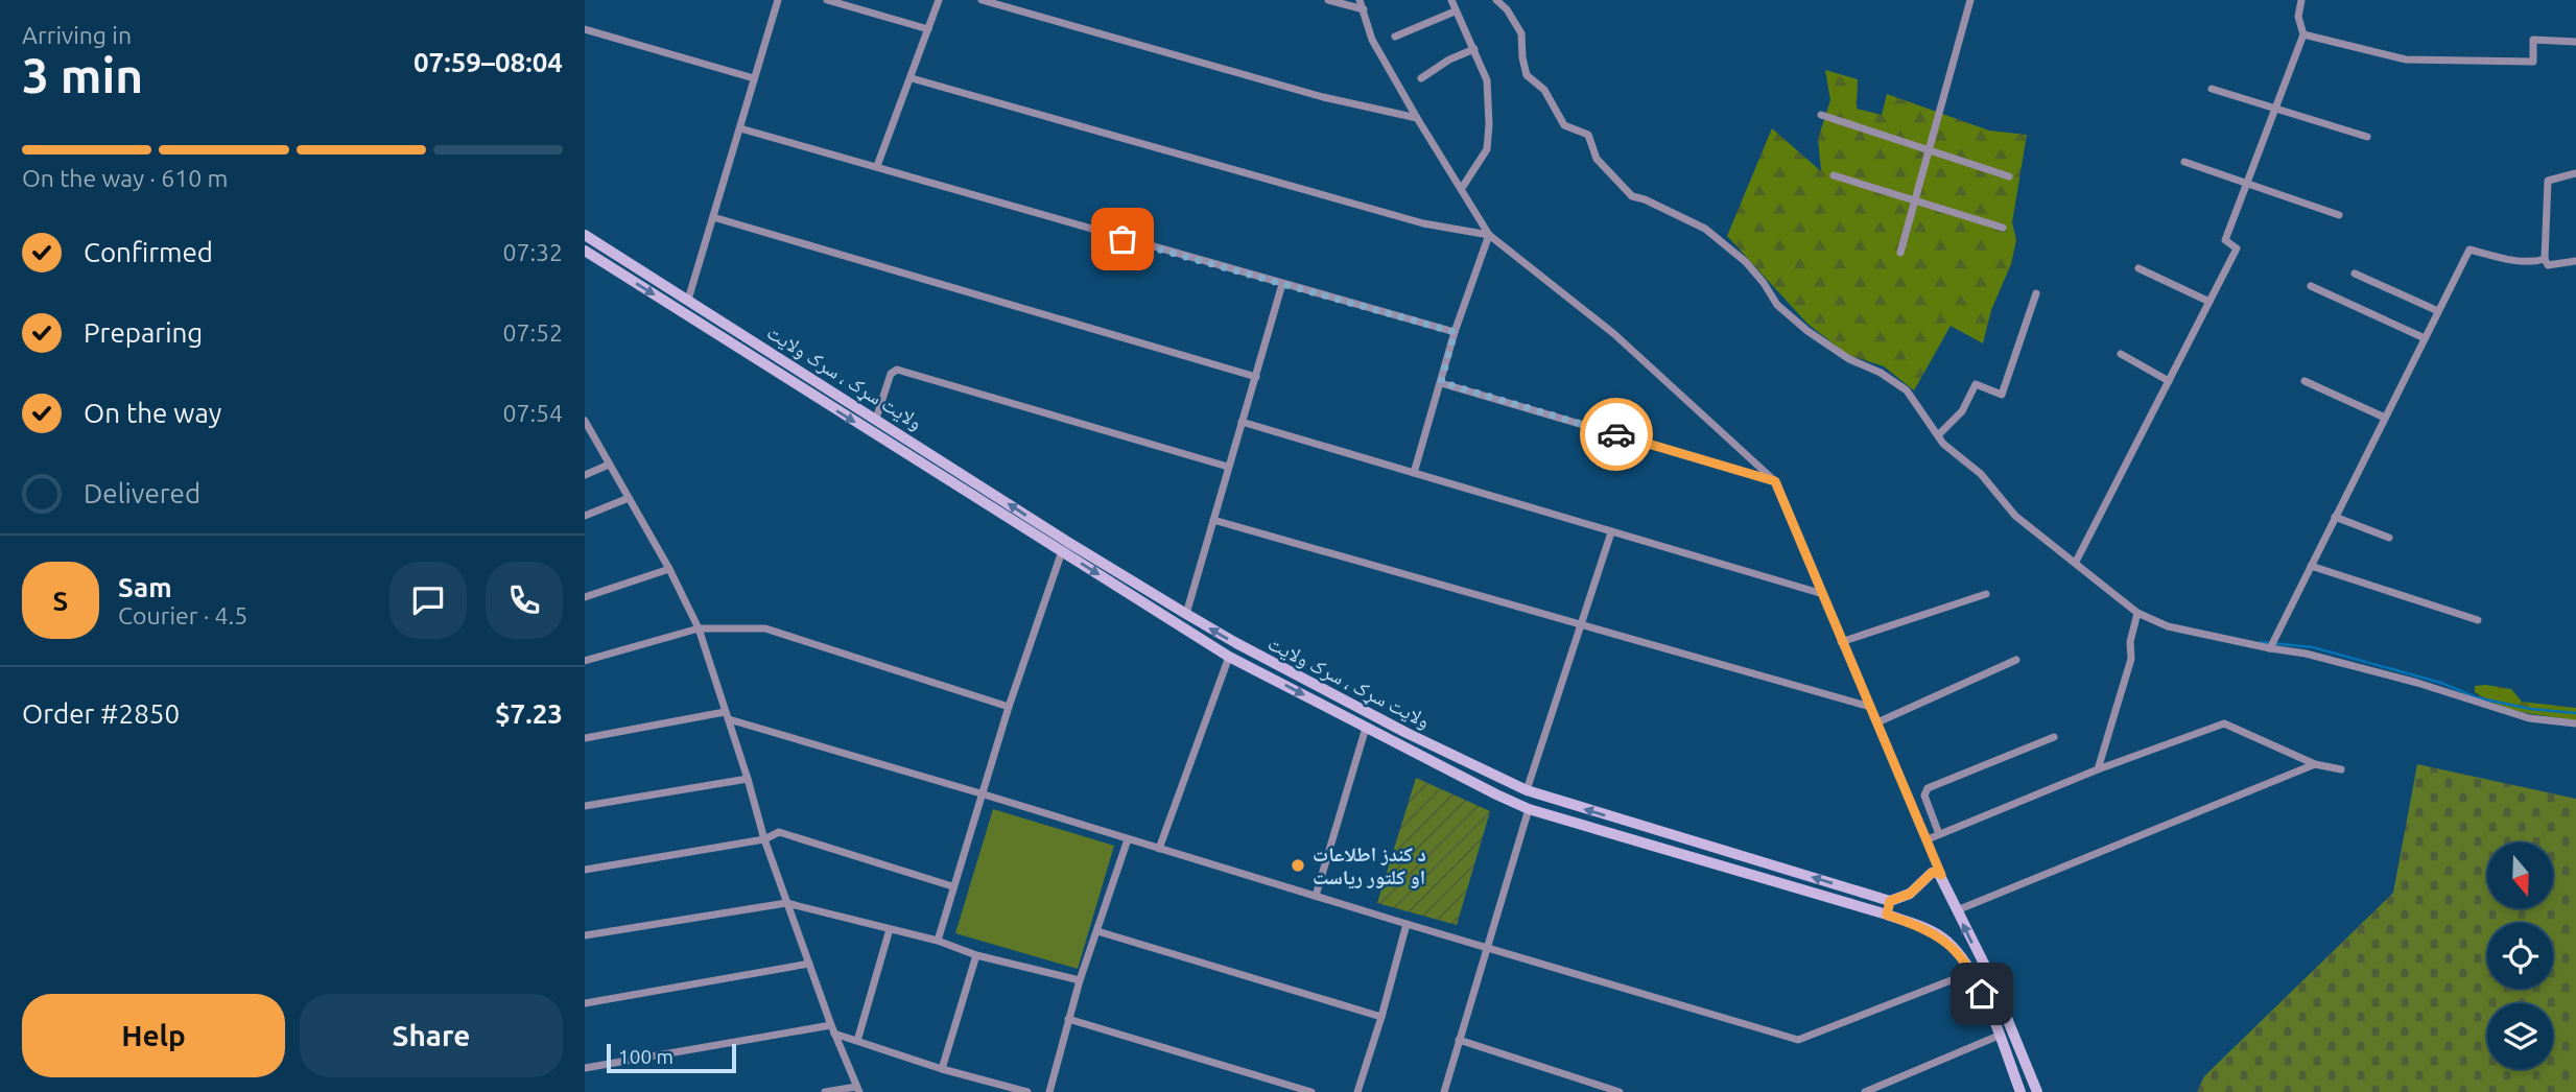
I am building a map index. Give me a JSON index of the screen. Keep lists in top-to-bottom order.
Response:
{
  "streets": {
    "main road": ["ولایت سړک ، سرک ولایت"]
  },
  "places": ["د کندز اطلاعات او کلتور ریاست"],
  "scale_bar": "100 m",
  "north": "bottom",
  "page": {
    "heading": ["3 min", "Arriving in", "07:59–08:04"],
    "panel": [
      "Sam",
      "Courier · 4.5",
      "Order #2850",
      "$7.23"
    ],
    "bar": "On the way · 610 m",
    "list": [
      ["Confirmed", "07:32"],
      ["Preparing", "07:52"],
      ["On the way", "07:54"],
      "Delivered"
    ],
    "round": "S",
    "buttons": ["Help", "Share"],
    "scale": "100 m"
  }
}
